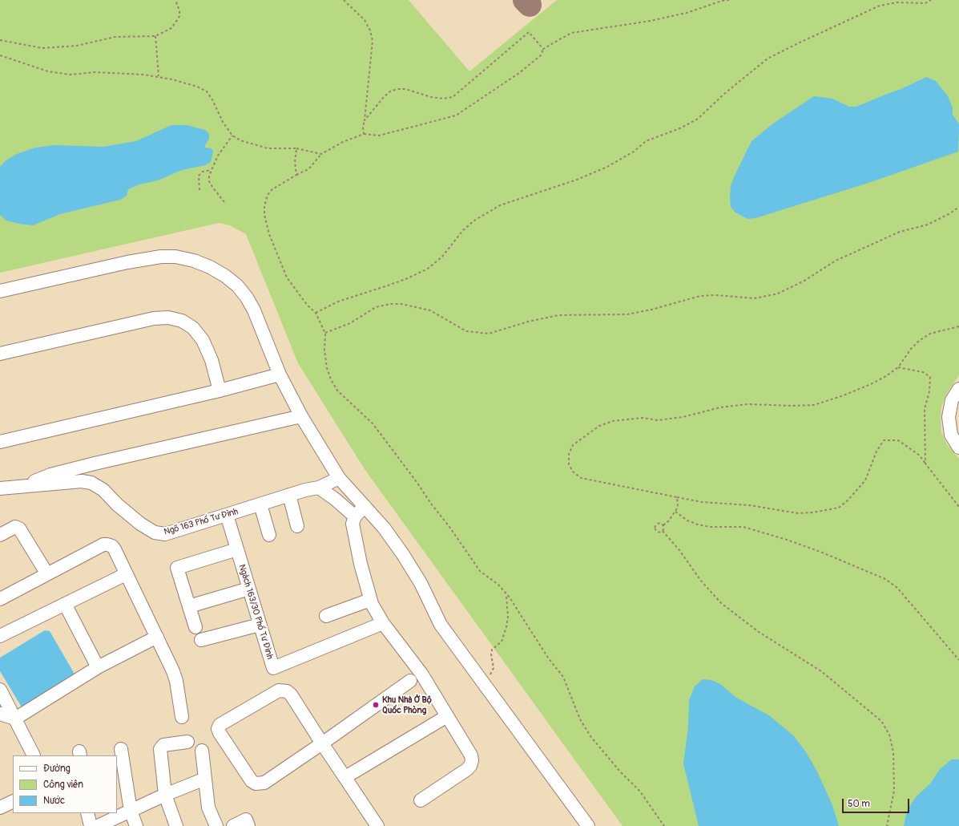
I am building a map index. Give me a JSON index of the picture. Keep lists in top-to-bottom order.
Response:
{
  "streets": {
    "street": ["Ngõ 163 Phố Tư Đình", "Ngách 163/30 Phố Tư Đình"]
  },
  "crossings": [
    ["Ngõ 163 Phố Tư Đình", "Ngách 163/30 Phố Tư Đình"]
  ],
  "places": ["Khu Nhà Ở Bộ Quốc Phòng"],
  "legend": ["Đường", "Công viên", "Nước"],
  "scale_bar": "50 m"
}
